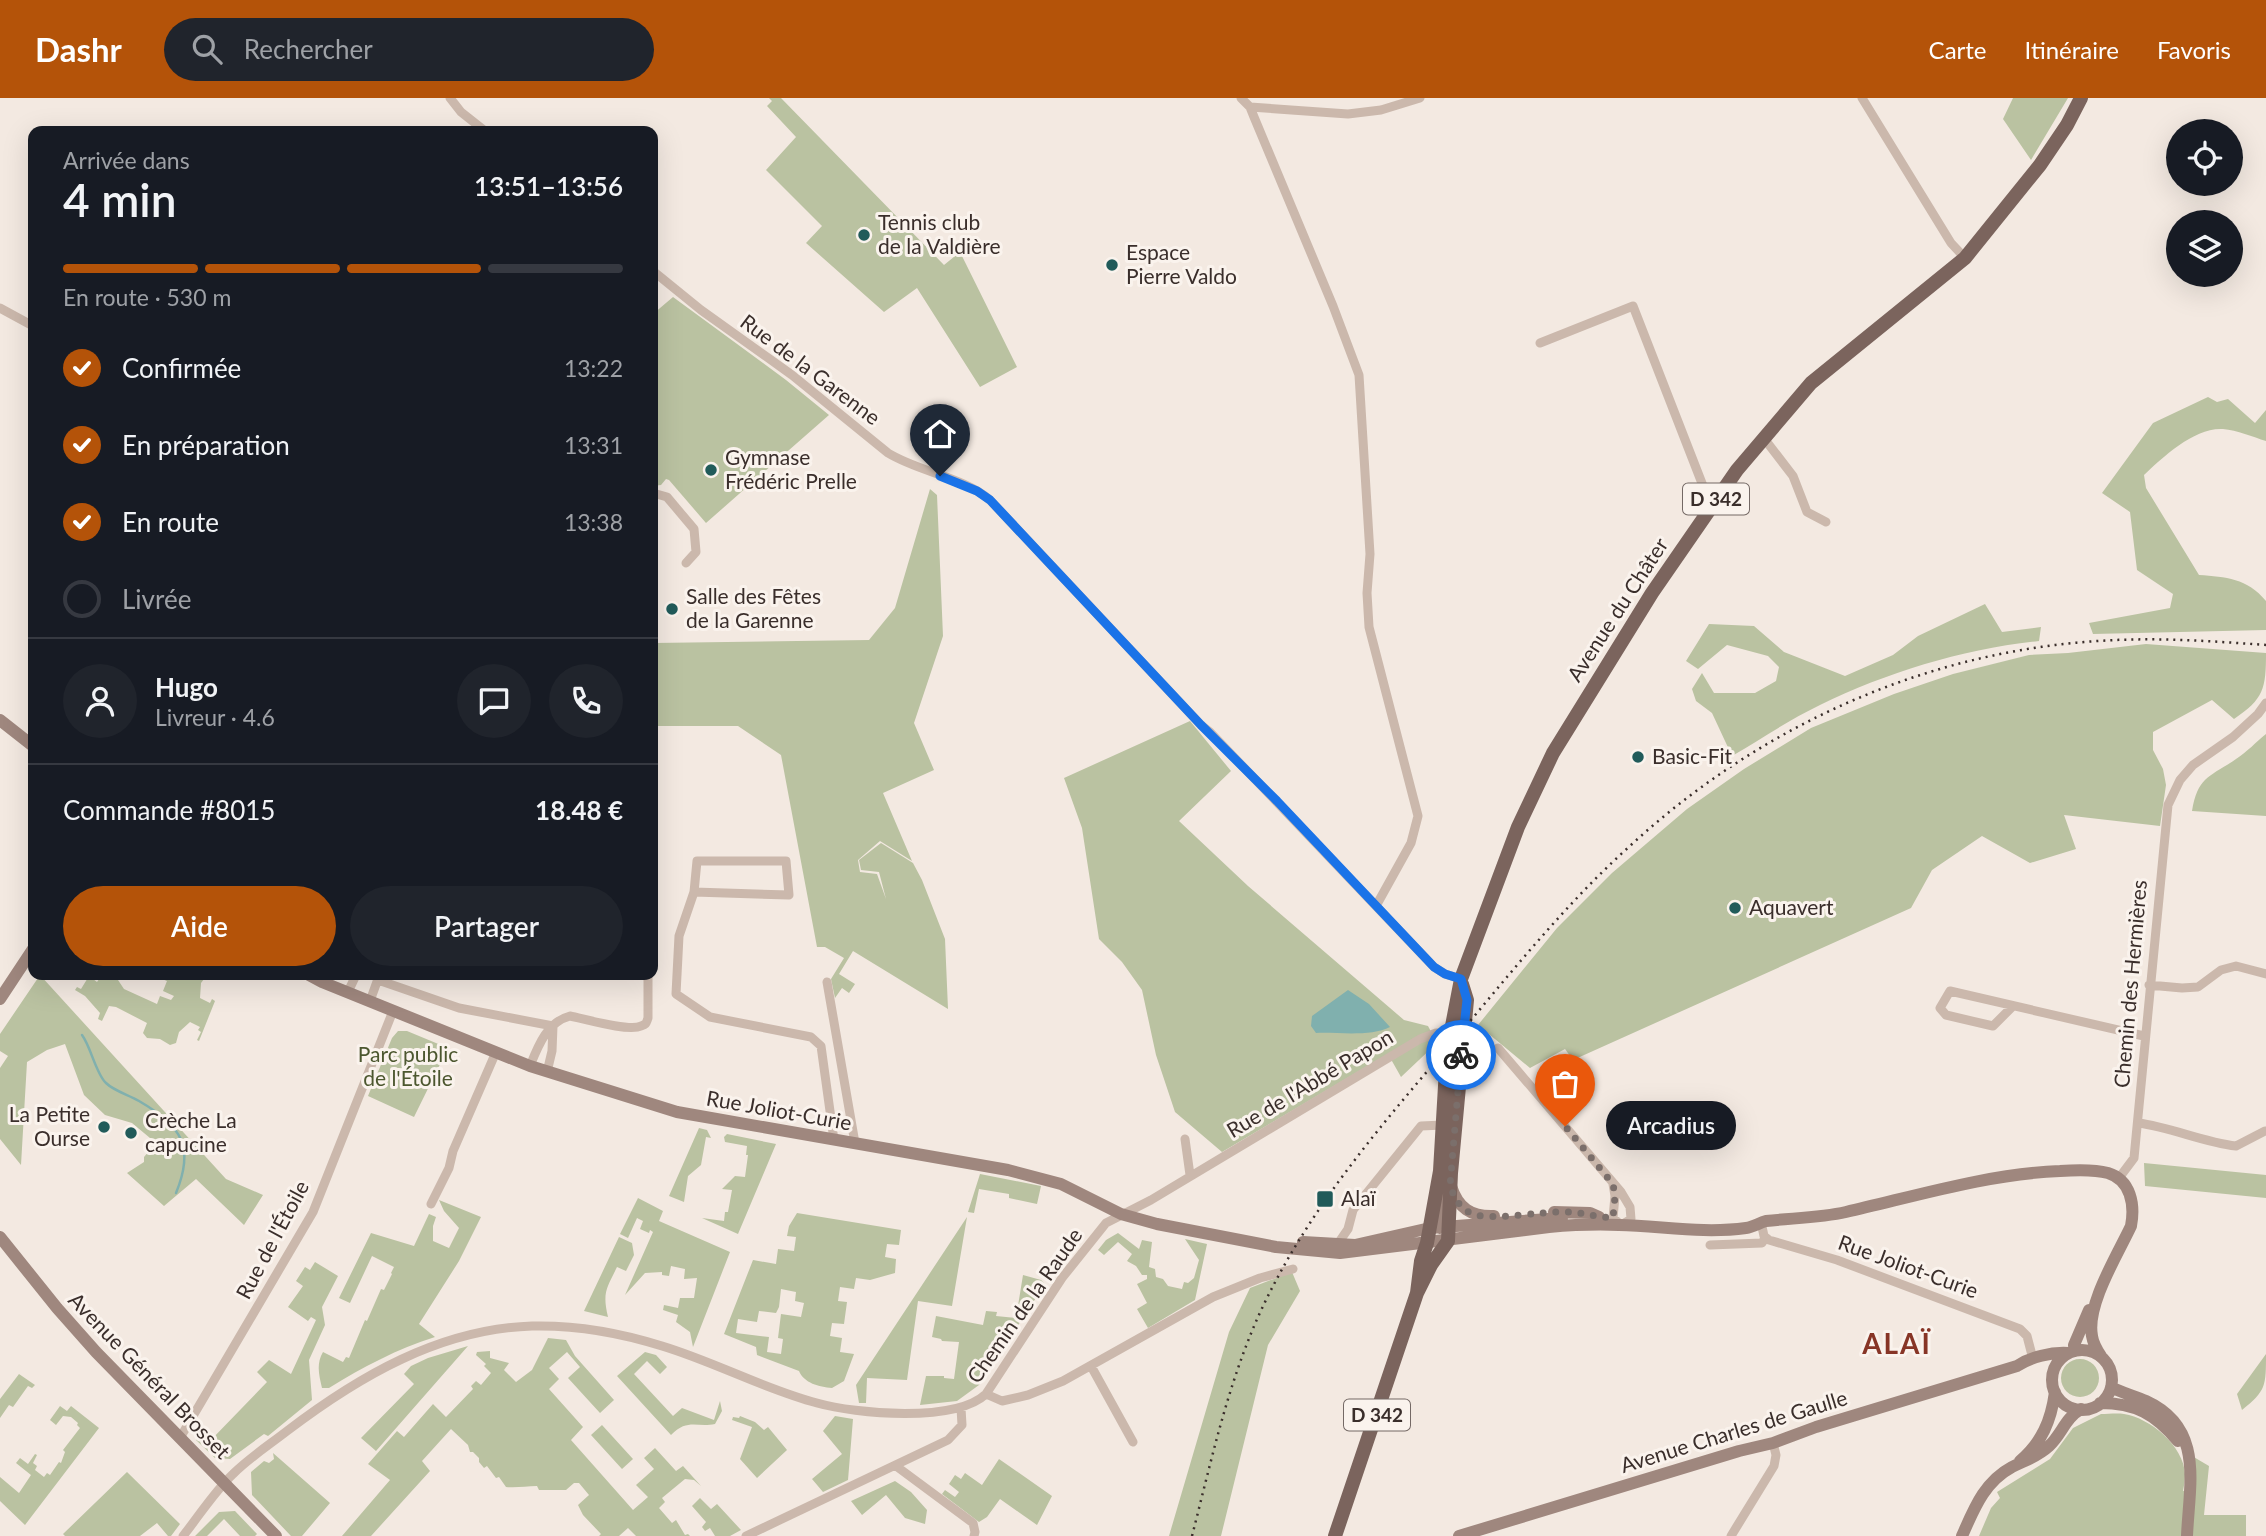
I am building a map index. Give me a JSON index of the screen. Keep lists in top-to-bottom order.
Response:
{
  "streets": {
    "main road": [
      "D 342",
      "Avenue du Châter",
      "Rue Joliot-Curie",
      "Avenue Général Brosset",
      "Avenue Charles de Gaulle"
    ],
    "street": [
      "Rue de la Garenne",
      "Chemin des Hermières",
      "Rue de l'Abbé Papon",
      "Rue de l'Étoile",
      "Chemin de la Raude"
    ]
  },
  "crossings": [
    ["Rue de la Garenne", "D 342"],
    ["Rue de la Garenne", "Avenue du Châter"],
    ["D 342", "Avenue du Châter"],
    ["D 342", "Rue de l'Abbé Papon"],
    ["D 342", "Rue Joliot-Curie"],
    ["Chemin des Hermières", "Rue Joliot-Curie"],
    ["Rue de l'Abbé Papon", "Rue Joliot-Curie"],
    ["Rue de l'Abbé Papon", "Chemin de la Raude"],
    ["Rue Joliot-Curie", "Rue de l'Étoile"],
    ["Rue Joliot-Curie", "Chemin de la Raude"],
    ["Rue Joliot-Curie", "Avenue Charles de Gaulle"],
    ["Rue de l'Étoile", "Avenue Général Brosset"]
  ],
  "districts": ["ALAÏ"],
  "parks": ["Parc public de l'Étoile"],
  "places": {
    "other": [
      "Tennis club de la Valdière",
      "Espace Pierre Valdo",
      "Gymnase Frédéric Prelle",
      "Salle des Fêtes de la Garenne",
      "Basic-Fit",
      "Aquavert",
      "Arcadius",
      "La Petite Ourse",
      "Crèche La capucine"
    ],
    "transit": ["Alaï"]
  },
  "page": {
    "header": "Dashr",
    "search": "Rechercher",
    "nav": ["Carte", "Itinéraire", "Favoris"],
    "heading": ["4 min", "Arrivée dans", "13:51–13:56"],
    "panel": [
      "Hugo",
      "Livreur · 4.6",
      "Commande #8015",
      "18.48 €"
    ],
    "bar": "En route · 530 m",
    "list": [
      ["Confirmée", "13:22"],
      ["En préparation", "13:31"],
      ["En route", "13:38"],
      "Livrée"
    ],
    "buttons": ["Aide", "Partager"],
    "bubble": "Arcadius"
  }
}
